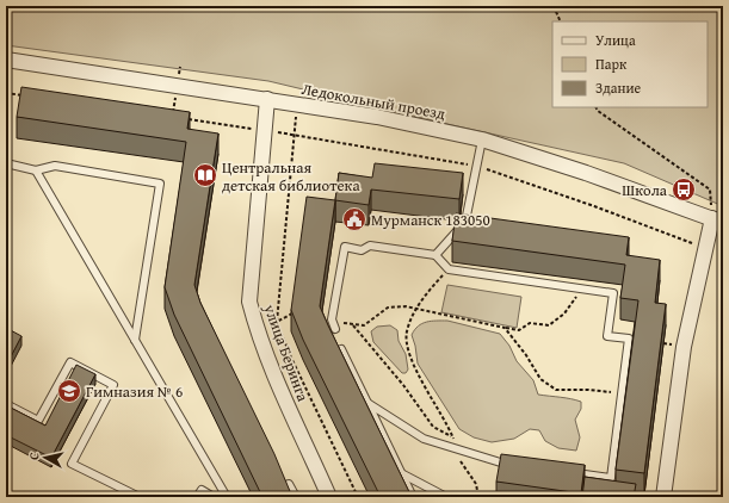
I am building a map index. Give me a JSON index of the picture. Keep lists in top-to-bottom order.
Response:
{
  "streets": {
    "street": ["Ледокольный проезд", "улица Беринга"]
  },
  "crossings": [
    ["Ледокольный проезд", "улица Беринга"]
  ],
  "places": {
    "library": ["Центральная детская библиотека"],
    "bus stop": ["Школа"],
    "public building": ["Мурманск 183050"],
    "school or university": ["Гимназия № 6"]
  },
  "legend": ["Улица", "Парк", "Здание"],
  "north": "left"
}
